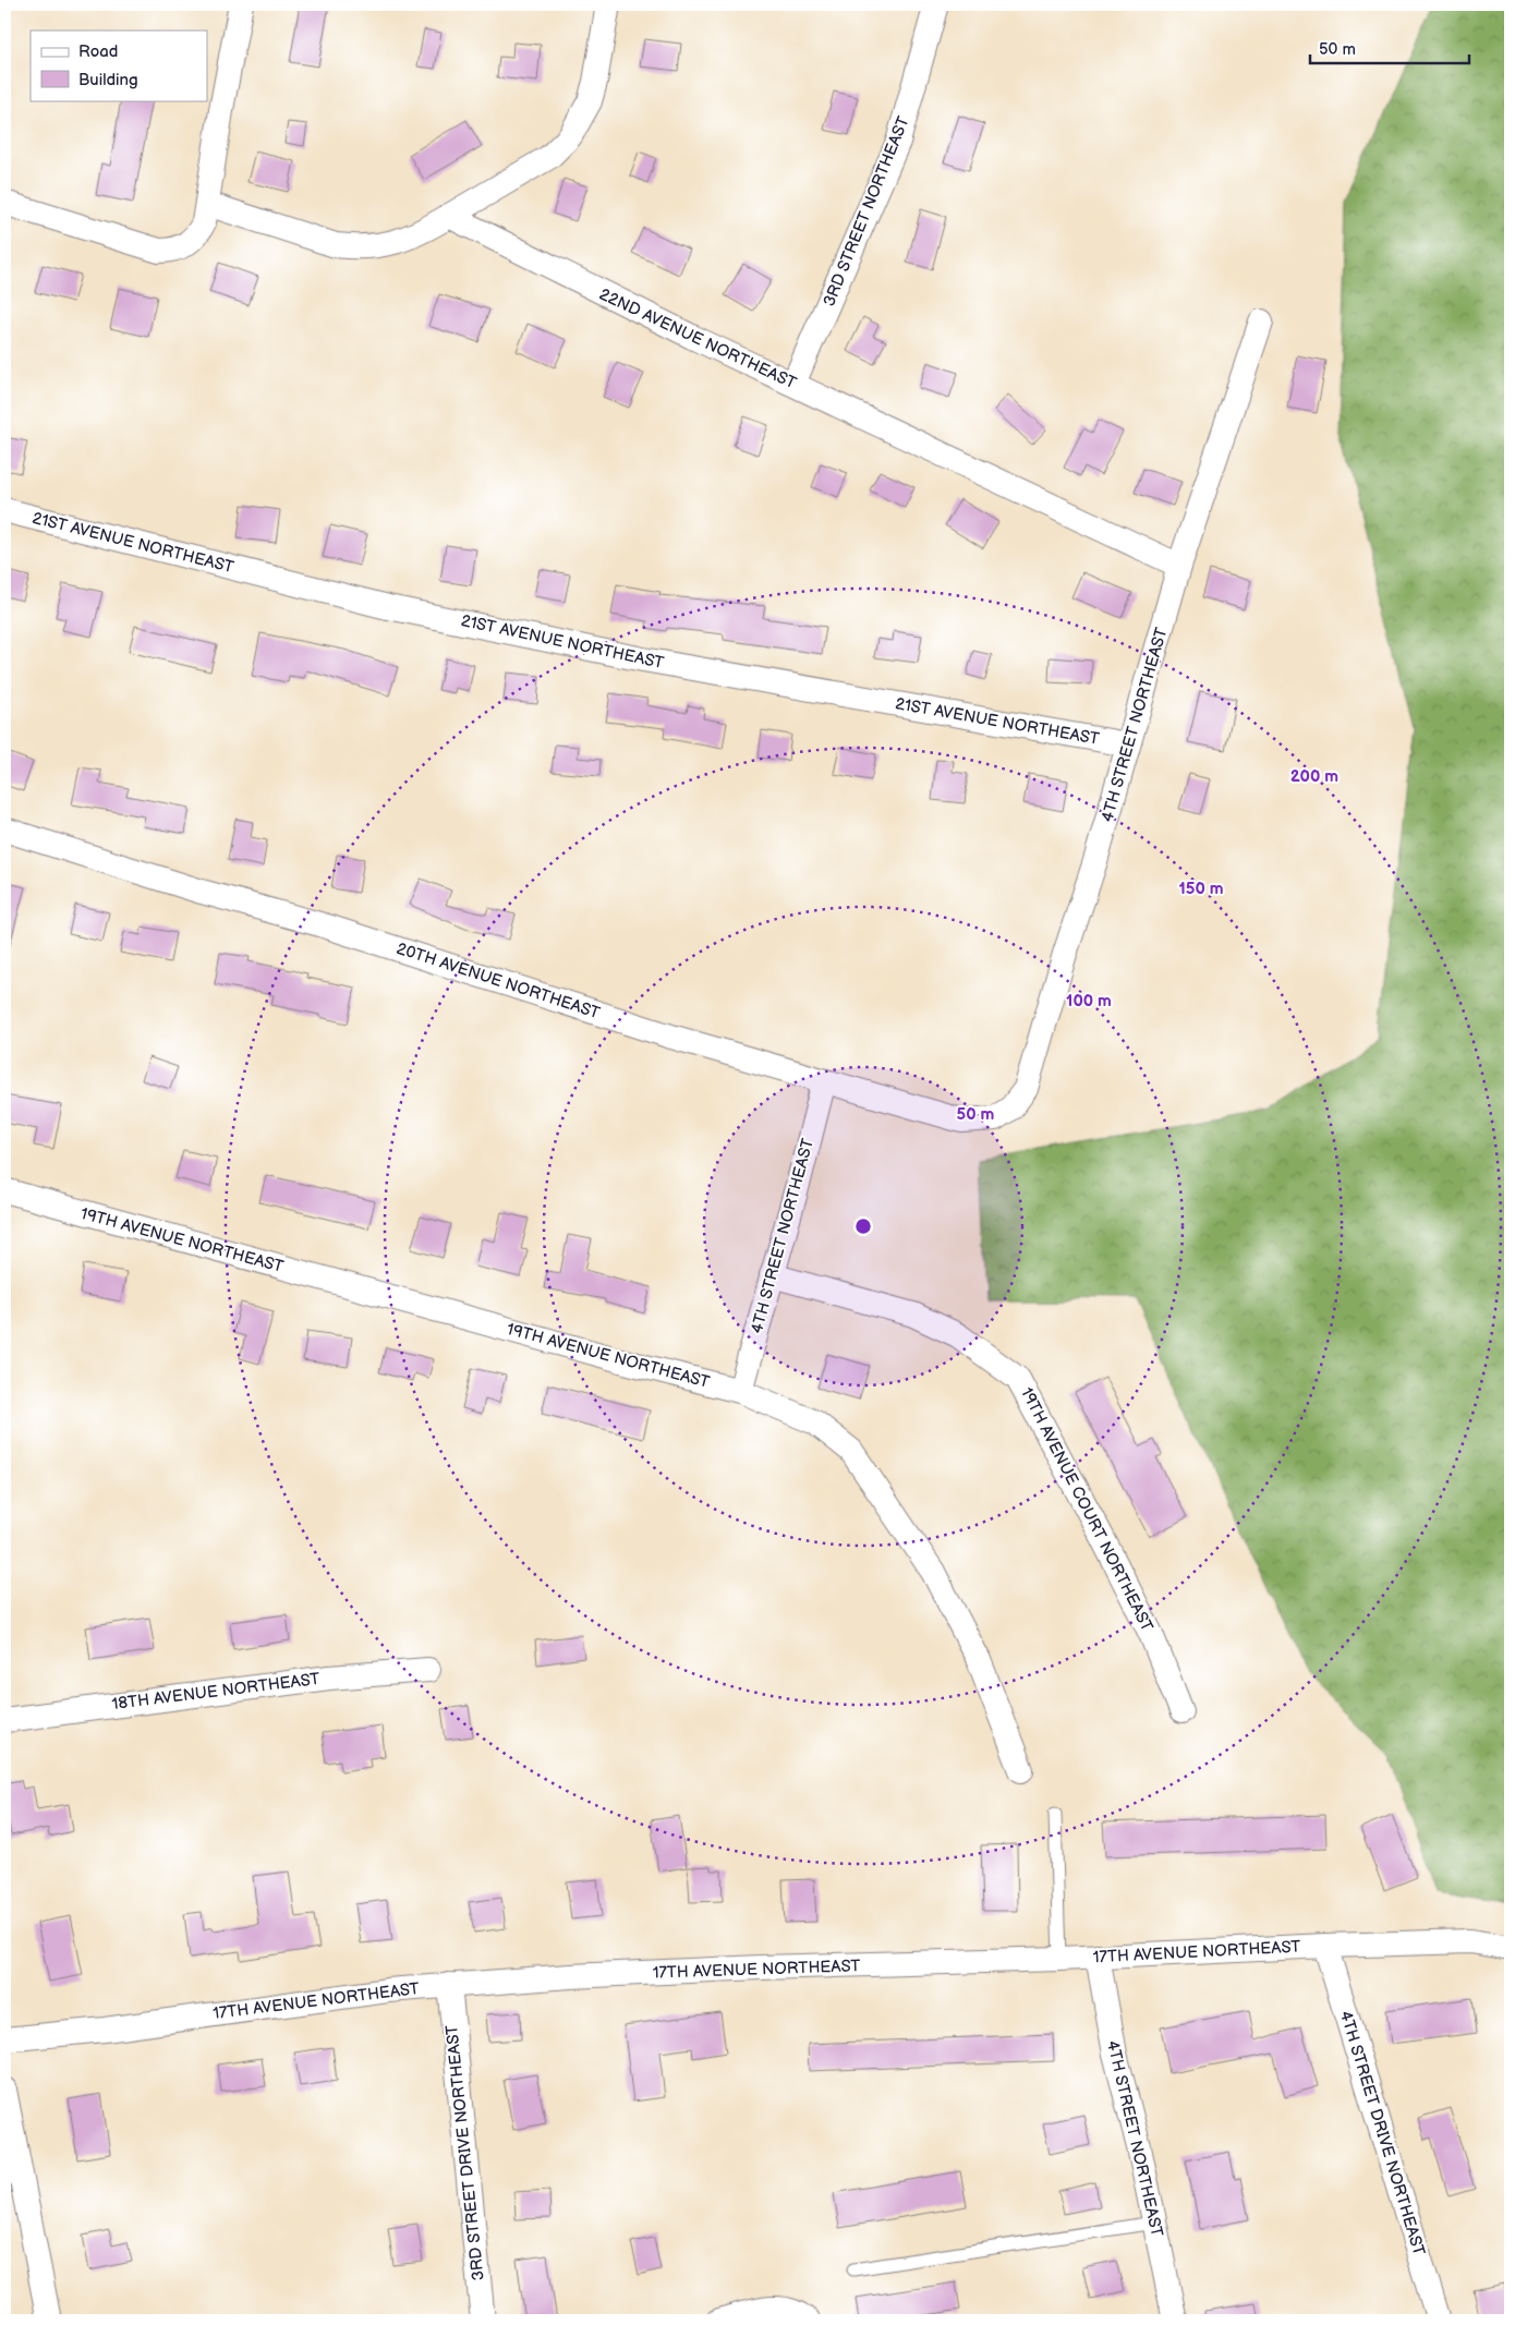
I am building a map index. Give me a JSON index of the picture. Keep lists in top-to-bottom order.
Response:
{
  "streets": {
    "street": [
      "3RD STREET NORTHEAST",
      "22ND AVENUE NORTHEAST",
      "21ST AVENUE NORTHEAST",
      "4TH STREET NORTHEAST",
      "20TH AVENUE NORTHEAST",
      "19TH AVENUE NORTHEAST",
      "19TH AVENUE COURT NORTHEAST",
      "18TH AVENUE NORTHEAST",
      "17TH AVENUE NORTHEAST",
      "4TH STREET DRIVE NORTHEAST",
      "3RD STREET DRIVE NORTHEAST"
    ]
  },
  "crossings": [
    ["3RD STREET NORTHEAST", "22ND AVENUE NORTHEAST"],
    ["22ND AVENUE NORTHEAST", "4TH STREET NORTHEAST"],
    ["21ST AVENUE NORTHEAST", "4TH STREET NORTHEAST"],
    ["4TH STREET NORTHEAST", "20TH AVENUE NORTHEAST"],
    ["4TH STREET NORTHEAST", "19TH AVENUE NORTHEAST"],
    ["4TH STREET NORTHEAST", "19TH AVENUE COURT NORTHEAST"],
    ["4TH STREET NORTHEAST", "17TH AVENUE NORTHEAST"],
    ["17TH AVENUE NORTHEAST", "4TH STREET DRIVE NORTHEAST"],
    ["17TH AVENUE NORTHEAST", "3RD STREET DRIVE NORTHEAST"]
  ],
  "legend": ["Road", "Building"],
  "scale_bar": "50 m",
  "rings": [
    "200 m",
    "150 m",
    "100 m",
    "50 m"
  ]
}
